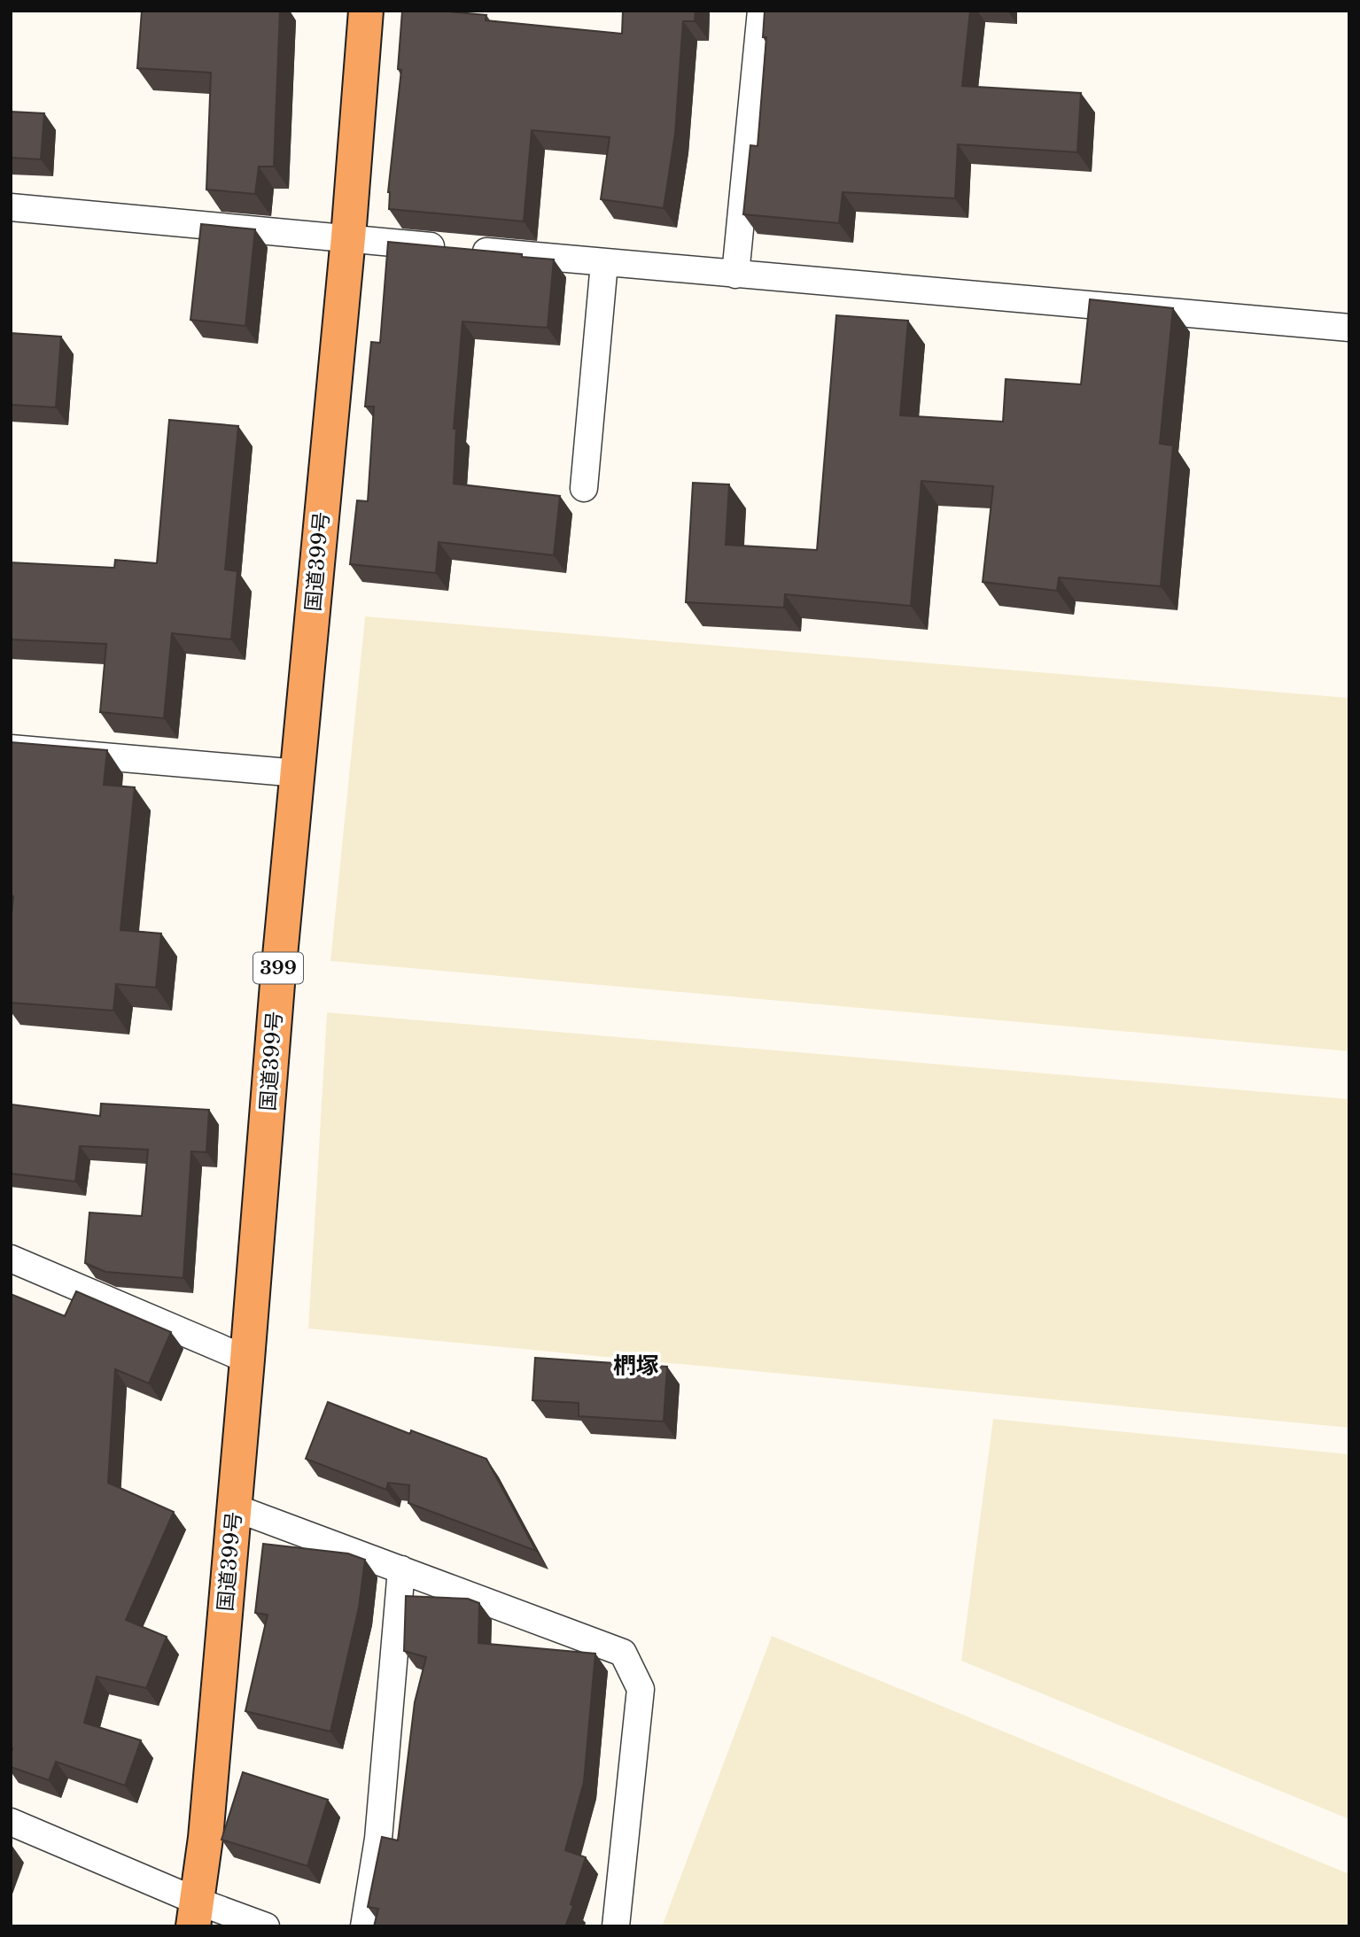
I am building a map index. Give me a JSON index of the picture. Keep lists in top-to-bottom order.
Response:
{
  "streets": {
    "highway": ["国道399号", "399"]
  },
  "districts": ["椚塚"]
}
